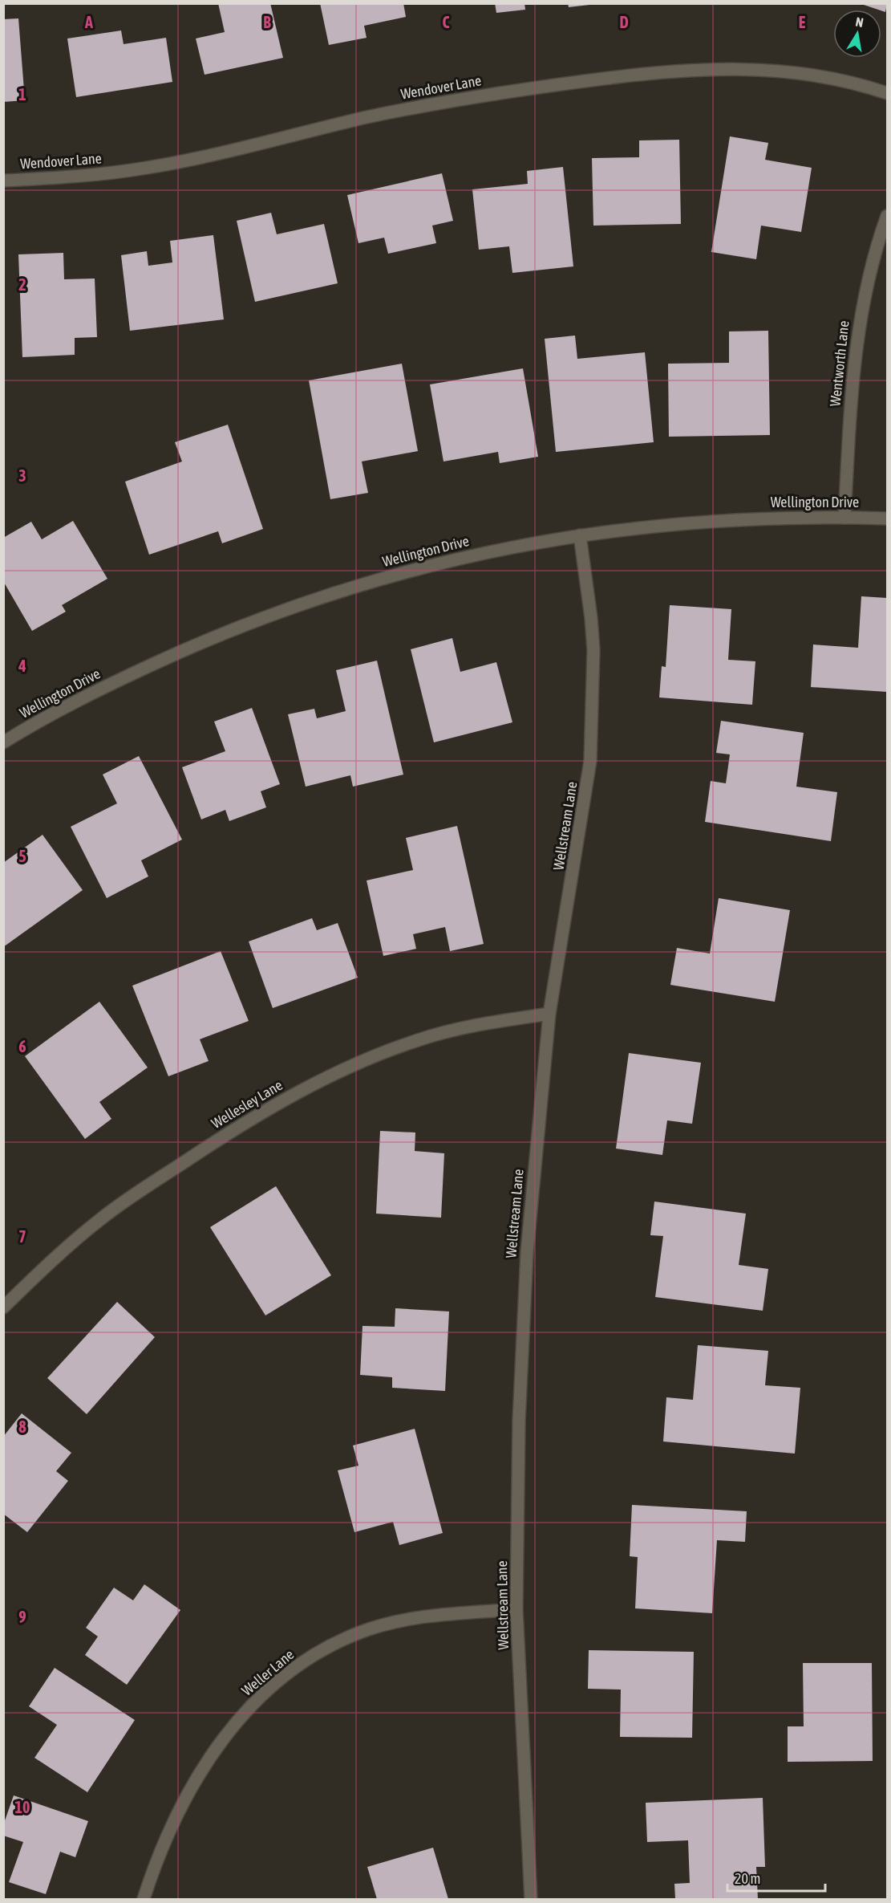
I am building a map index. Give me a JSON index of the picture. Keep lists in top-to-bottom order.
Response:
{
  "streets": {
    "street": [
      "Wendover Lane",
      "Wentworth Lane",
      "Wellington Drive",
      "Wellstream Lane",
      "Wellesley Lane",
      "Weller Lane"
    ]
  },
  "crossings": [
    ["Wentworth Lane", "Wellington Drive"],
    ["Wellington Drive", "Wellstream Lane"],
    ["Wellstream Lane", "Wellesley Lane"],
    ["Wellstream Lane", "Weller Lane"]
  ],
  "scale_bar": "20 m",
  "north": "top",
  "grid": {
    "columns": [
      "A",
      "B",
      "C",
      "D",
      "E"
    ],
    "rows": [
      "1",
      "2",
      "3",
      "4",
      "5",
      "6",
      "7",
      "8",
      "9",
      "10"
    ]
  }
}
